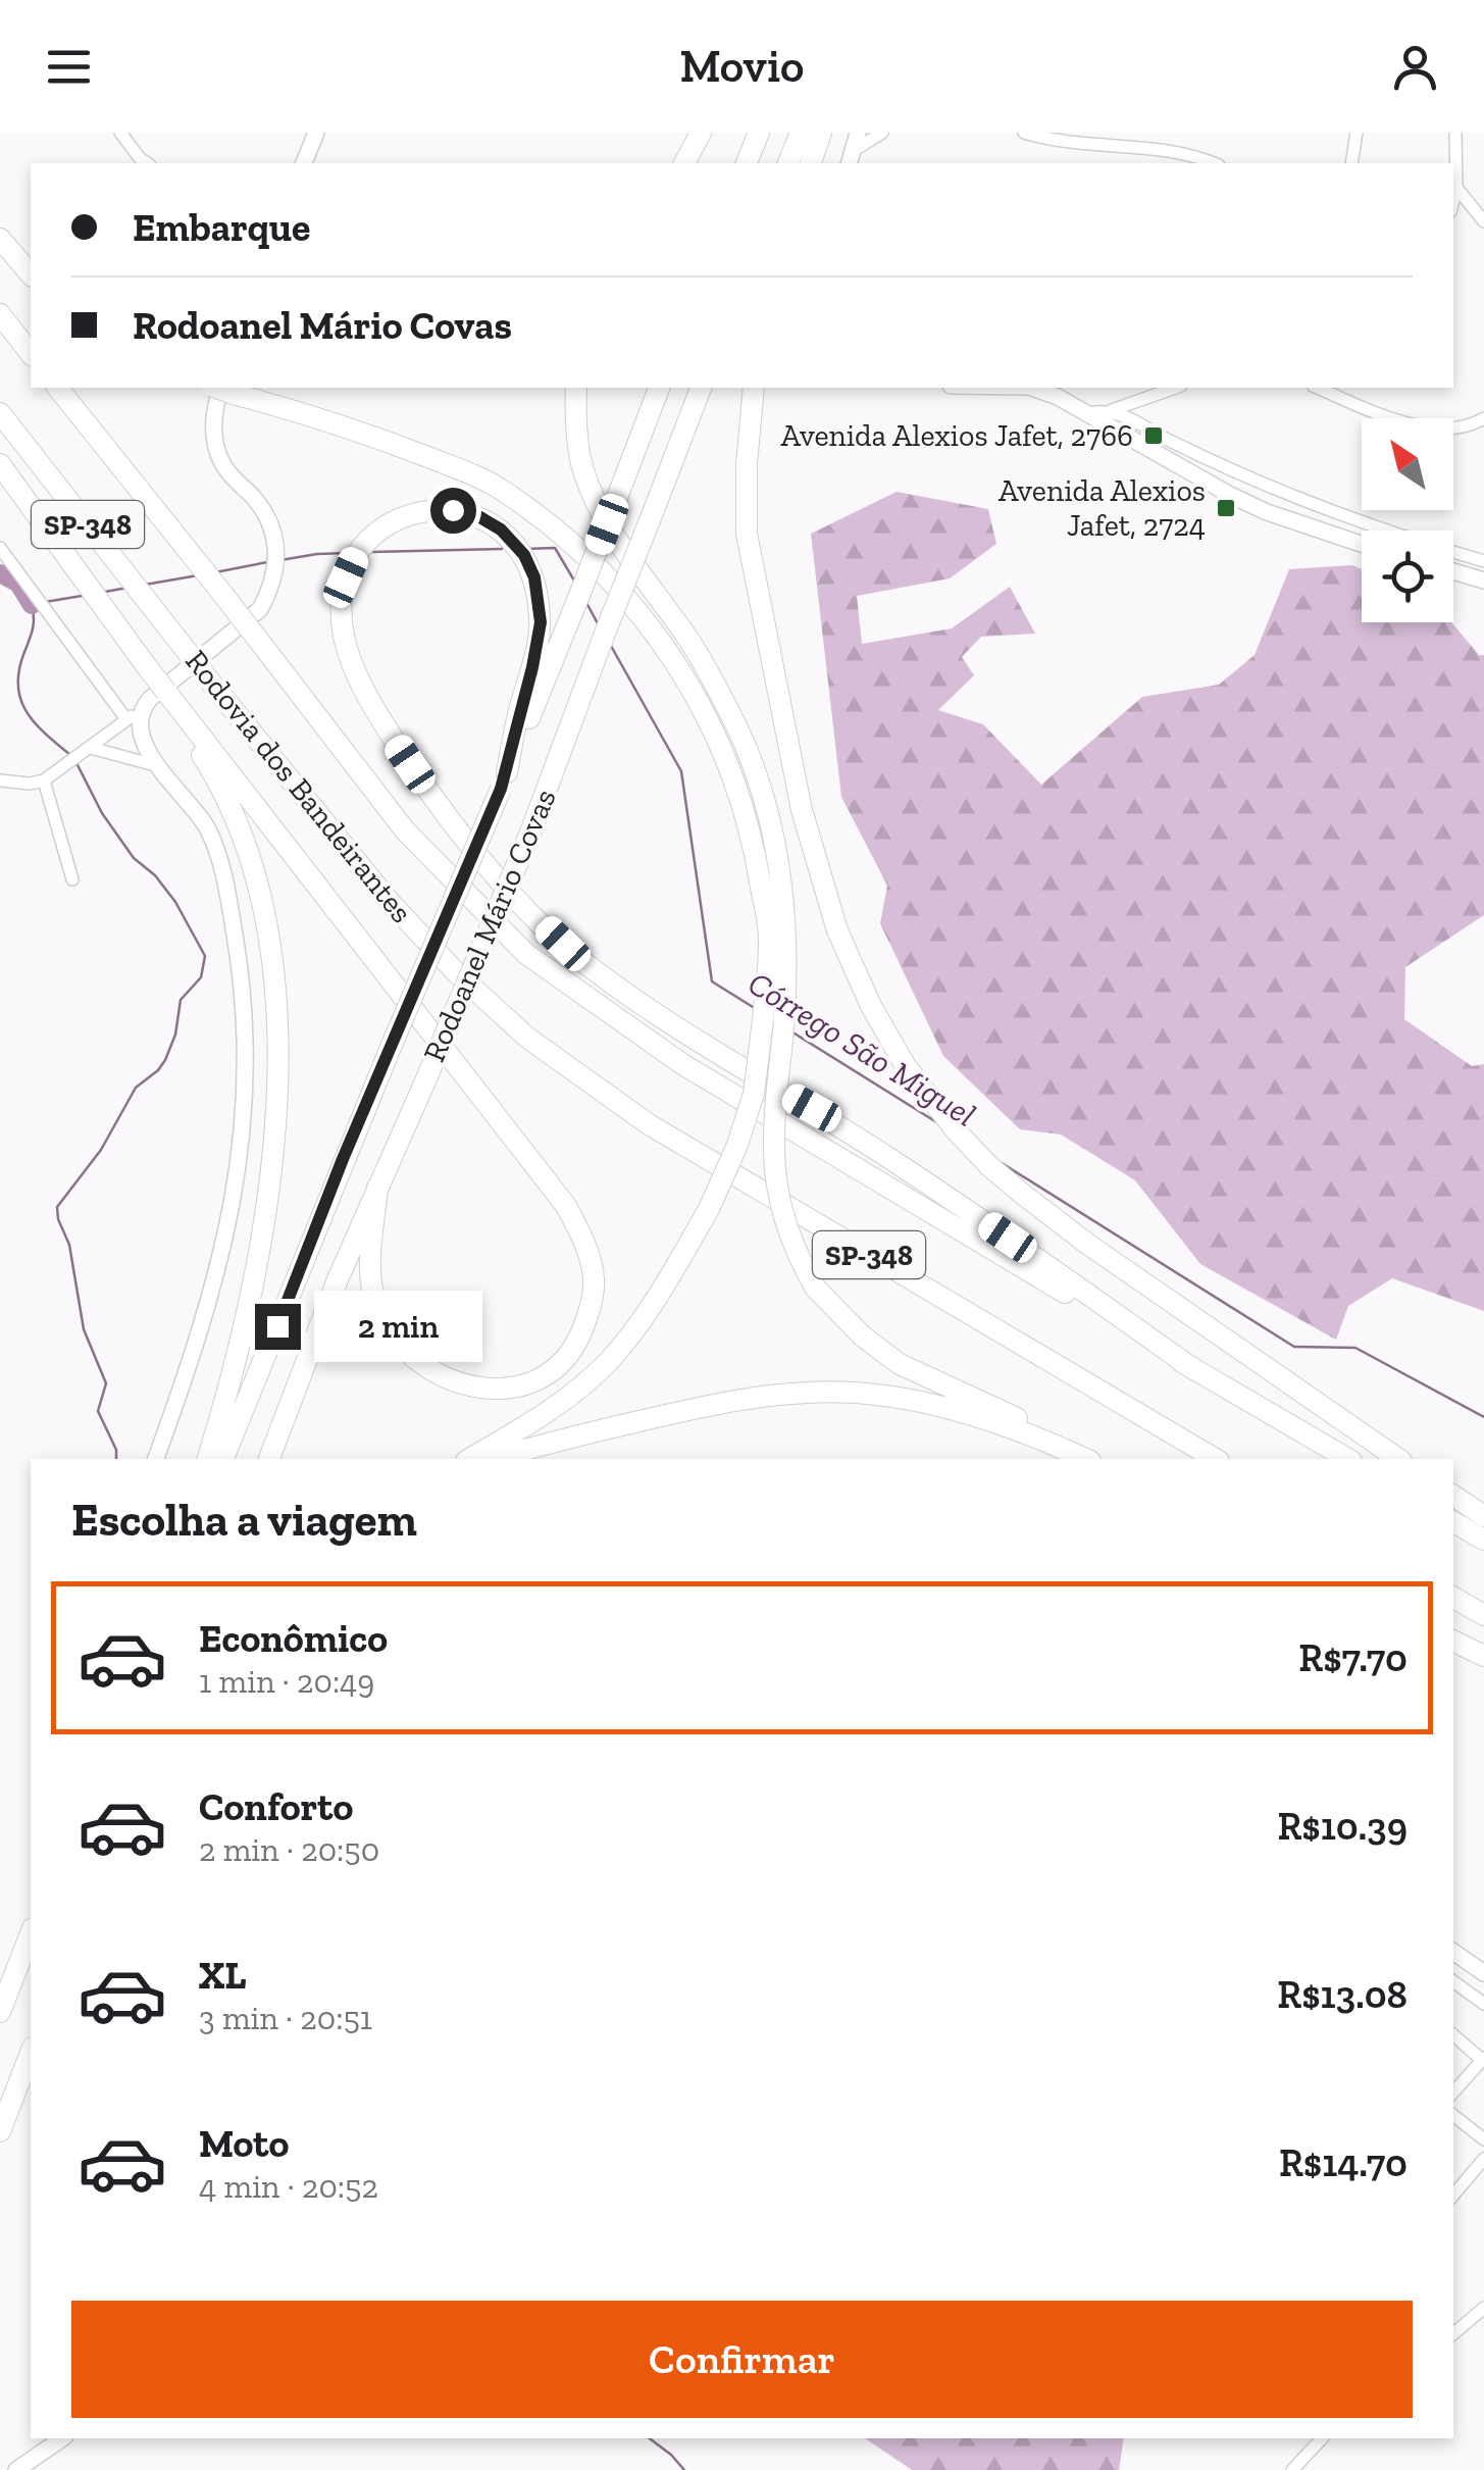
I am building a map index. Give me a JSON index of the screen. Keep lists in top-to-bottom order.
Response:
{
  "streets": {
    "highway": ["SP-348", "Rodovia dos Bandeirantes", "Rodoanel Mário Covas"]
  },
  "water": ["Córrego São Miguel"],
  "places": {
    "transit": ["Avenida Alexios Jafet, 2766", "Avenida Alexios Jafet, 2724"]
  },
  "north": "top left",
  "page": {
    "header": "Movio",
    "banner": ["Embarque", "Rodoanel Mário Covas"],
    "bubble": "2 min",
    "heading": "Escolha a viagem",
    "list": [
      {
        "name": "Econômico",
        "note": "1 min · 20:49",
        "value": "R$7.70"
      },
      {
        "name": "Conforto",
        "note": "2 min · 20:50",
        "value": "R$10.39"
      },
      {
        "name": "XL",
        "note": "3 min · 20:51",
        "value": "R$13.08"
      },
      {
        "name": "Moto",
        "note": "4 min · 20:52",
        "value": "R$14.70"
      }
    ],
    "buttons": "Confirmar"
  }
}
